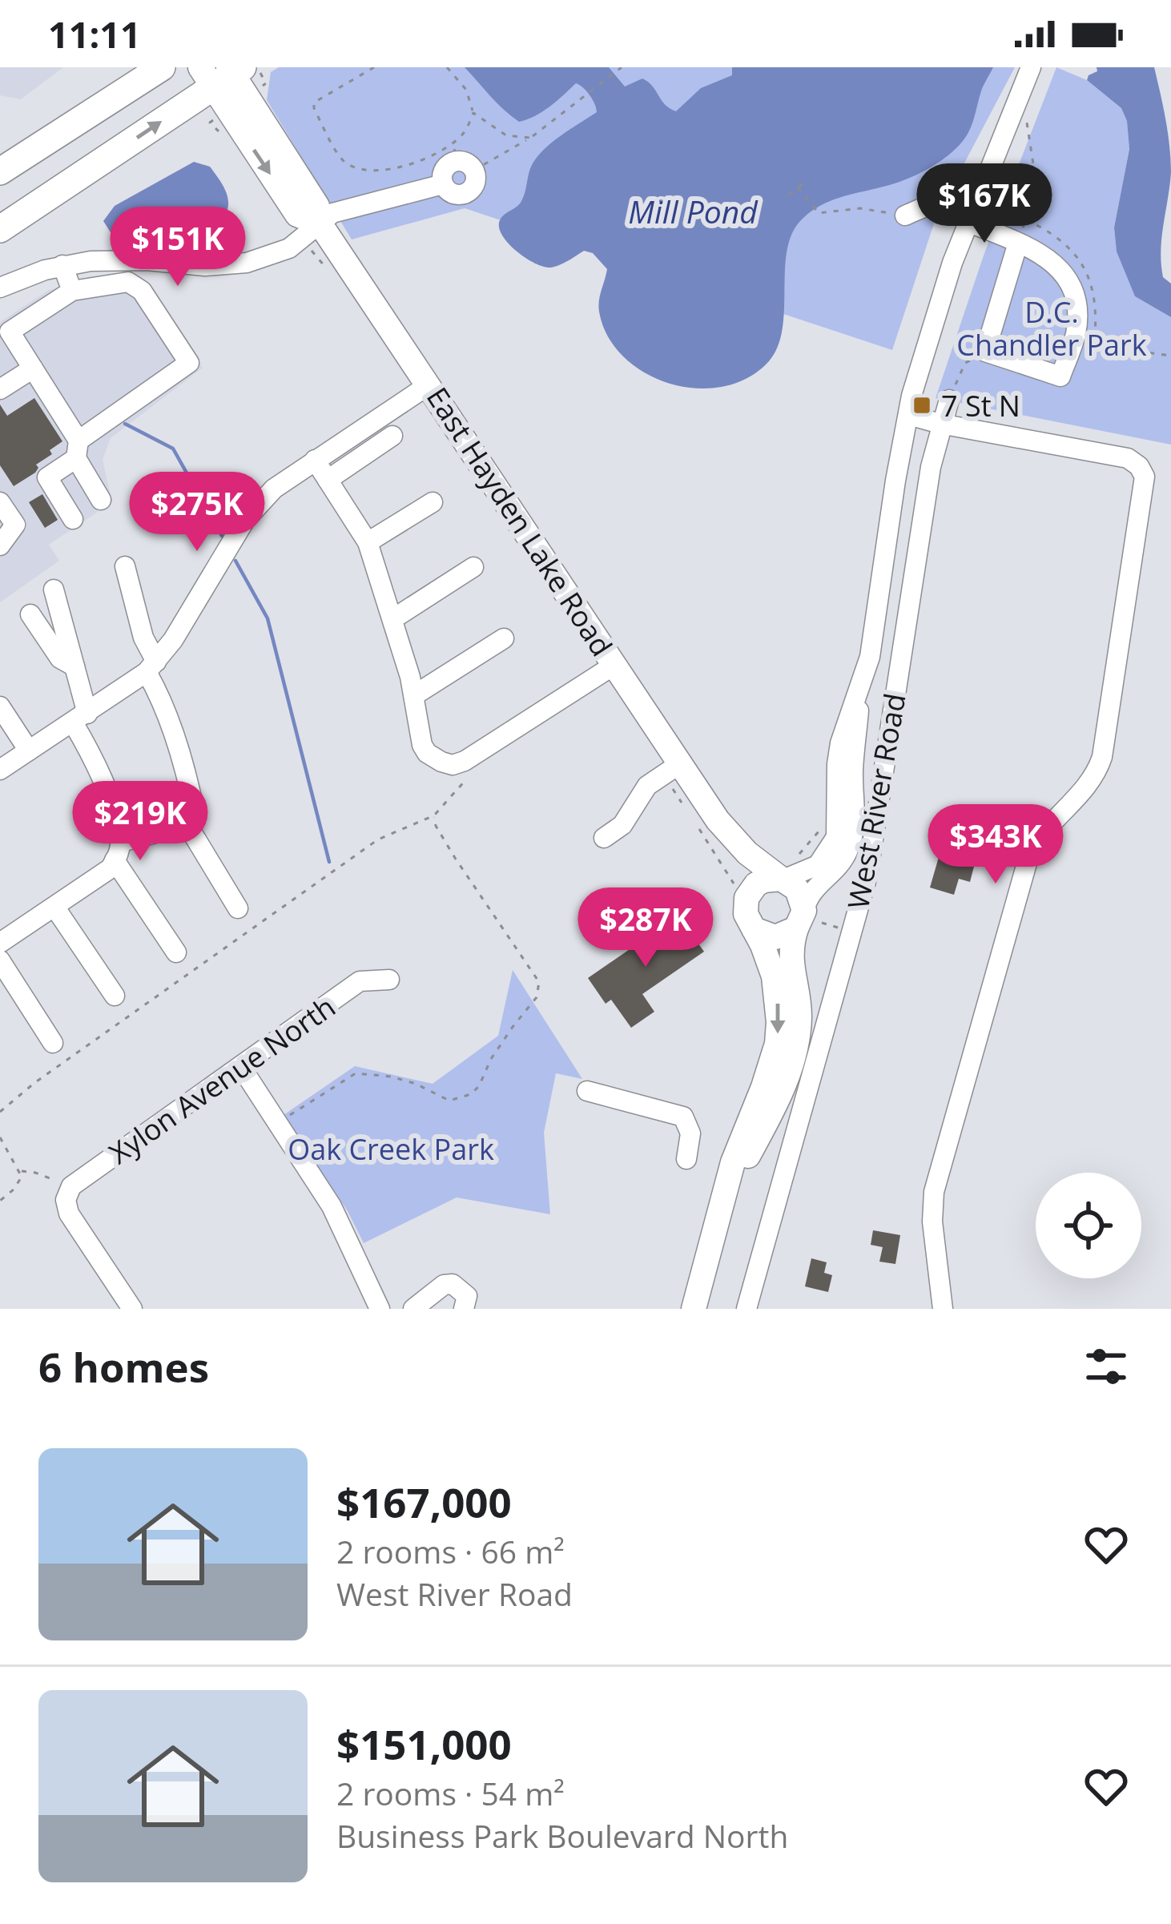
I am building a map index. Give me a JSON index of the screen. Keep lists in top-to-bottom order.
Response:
{
  "streets": {
    "main road": ["East Hayden Lake Road"],
    "street": ["West River Road", "Xylon Avenue North"]
  },
  "crossings": [
    ["East Hayden Lake Road", "West River Road"]
  ],
  "water": ["Mill Pond"],
  "parks": ["D.C. Chandler Park", "Oak Creek Park"],
  "places": {
    "transit": ["7 St N"]
  },
  "page": {
    "status": "11:11",
    "price": [
      "$167K",
      "$151K",
      "$275K",
      "$219K",
      "$343K",
      "$287K"
    ],
    "heading": "6 homes",
    "list": [
      {
        "name": "$167,000",
        "note": "2 rooms · 66 m² · West River Road"
      },
      {
        "name": "$151,000",
        "note": "2 rooms · 54 m² · Business Park Boulevard North"
      }
    ]
  }
}
